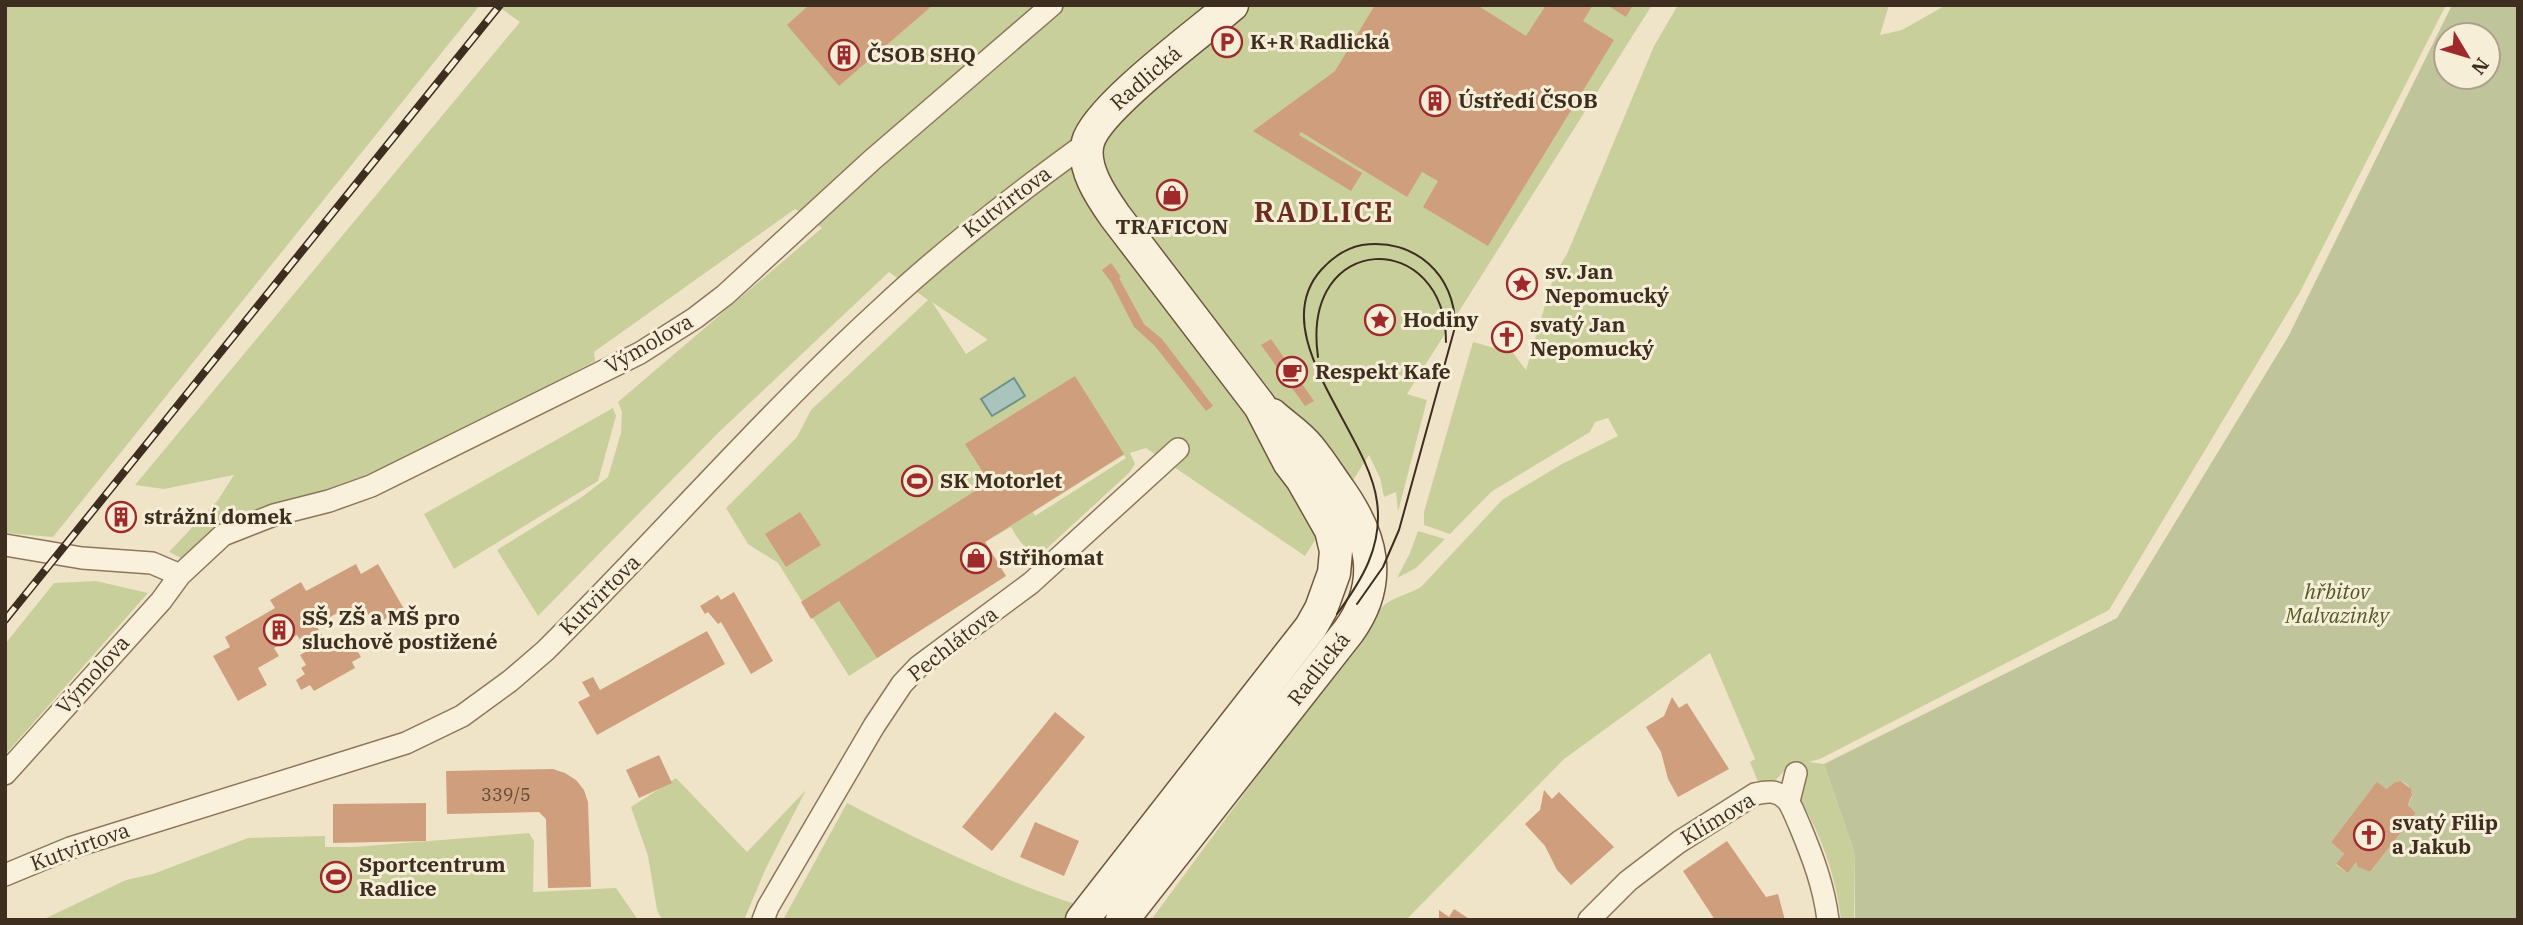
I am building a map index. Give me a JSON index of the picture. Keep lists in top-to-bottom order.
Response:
{
  "streets": {
    "main road": ["Radlická"],
    "street": [
      "Kutvirtova",
      "Výmolova",
      "Pechlátova",
      "Klímova"
    ]
  },
  "crossings": [
    ["Radlická", "Kutvirtova"]
  ],
  "districts": ["RADLICE"],
  "parks": ["hřbitov Malvazinky"],
  "places": {
    "parking": ["K+R Radlická"],
    "building": [
      "ČSOB SHQ",
      "Ústředí ČSOB",
      "strážní domek",
      "SŠ, ZŠ a MŠ pro sluchově postižené"
    ],
    "shop": ["TRAFICON", "Střihomat"],
    "place": ["sv. Jan Nepomucký", "Hodiny"],
    "church": ["svatý Jan Nepomucký", "svatý Filip a Jakub"],
    "cafe": ["Respekt Kafe"],
    "sports": ["SK Motorlet", "Sportcentrum Radlice"]
  },
  "house_numbers": ["339/5"],
  "north": "bottom right"
}
